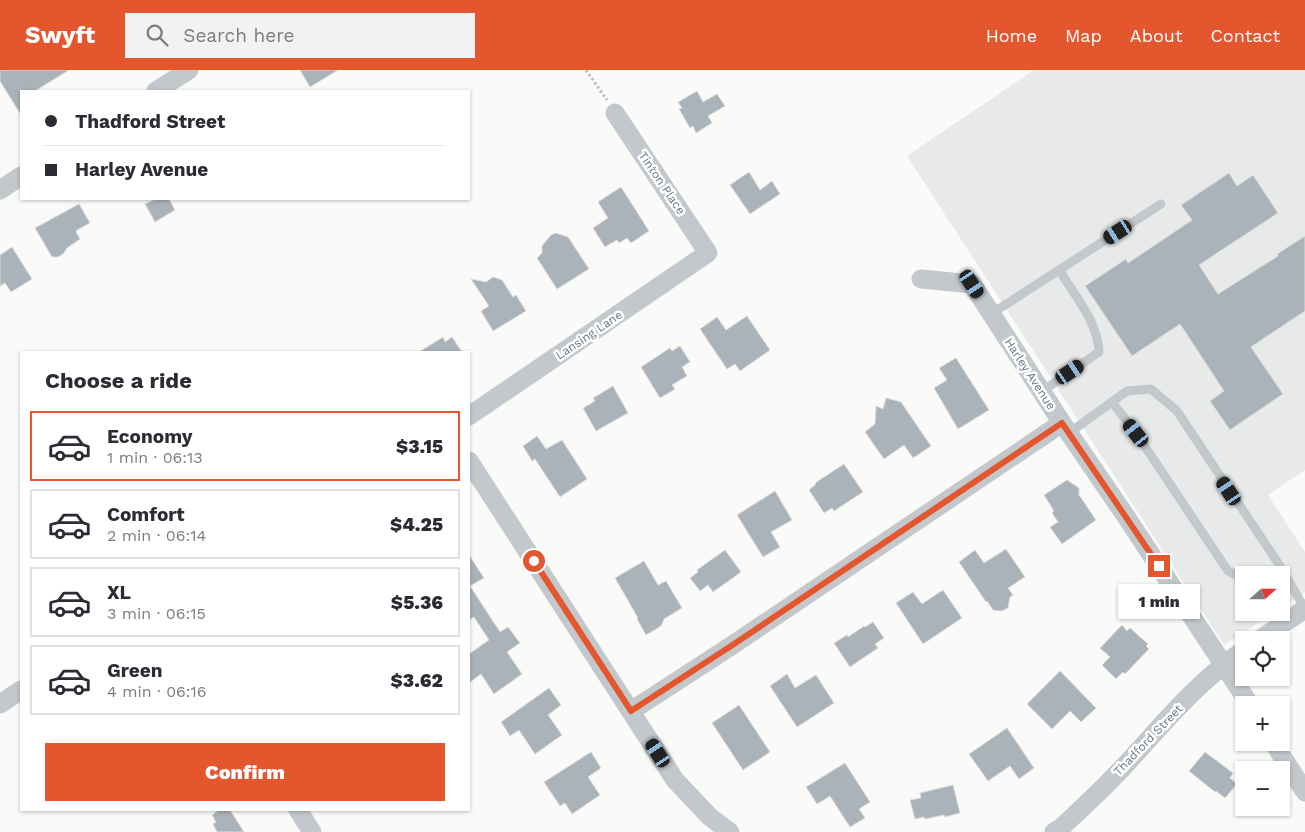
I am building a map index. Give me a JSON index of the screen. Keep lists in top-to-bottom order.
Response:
{
  "streets": {
    "street": [
      "Tinton Place",
      "Lansing Lane",
      "Harley Avenue",
      "Thadford Street"
    ]
  },
  "crossings": [
    ["Tinton Place", "Lansing Lane"],
    ["Harley Avenue", "Thadford Street"]
  ],
  "north": "right",
  "page": {
    "header": "Swyft",
    "search": "Search here",
    "nav": [
      "Home",
      "Map",
      "About",
      "Contact"
    ],
    "banner": ["Thadford Street", "Harley Avenue"],
    "heading": "Choose a ride",
    "list": [
      {
        "name": "Economy",
        "note": "1 min · 06:13",
        "value": "$3.15"
      },
      {
        "name": "Comfort",
        "note": "2 min · 06:14",
        "value": "$4.25"
      },
      {
        "name": "XL",
        "note": "3 min · 06:15",
        "value": "$5.36"
      },
      {
        "name": "Green",
        "note": "4 min · 06:16",
        "value": "$3.62"
      }
    ],
    "map_buttons": ["+", "−"],
    "bubble": "1 min",
    "buttons": "Confirm"
  }
}
